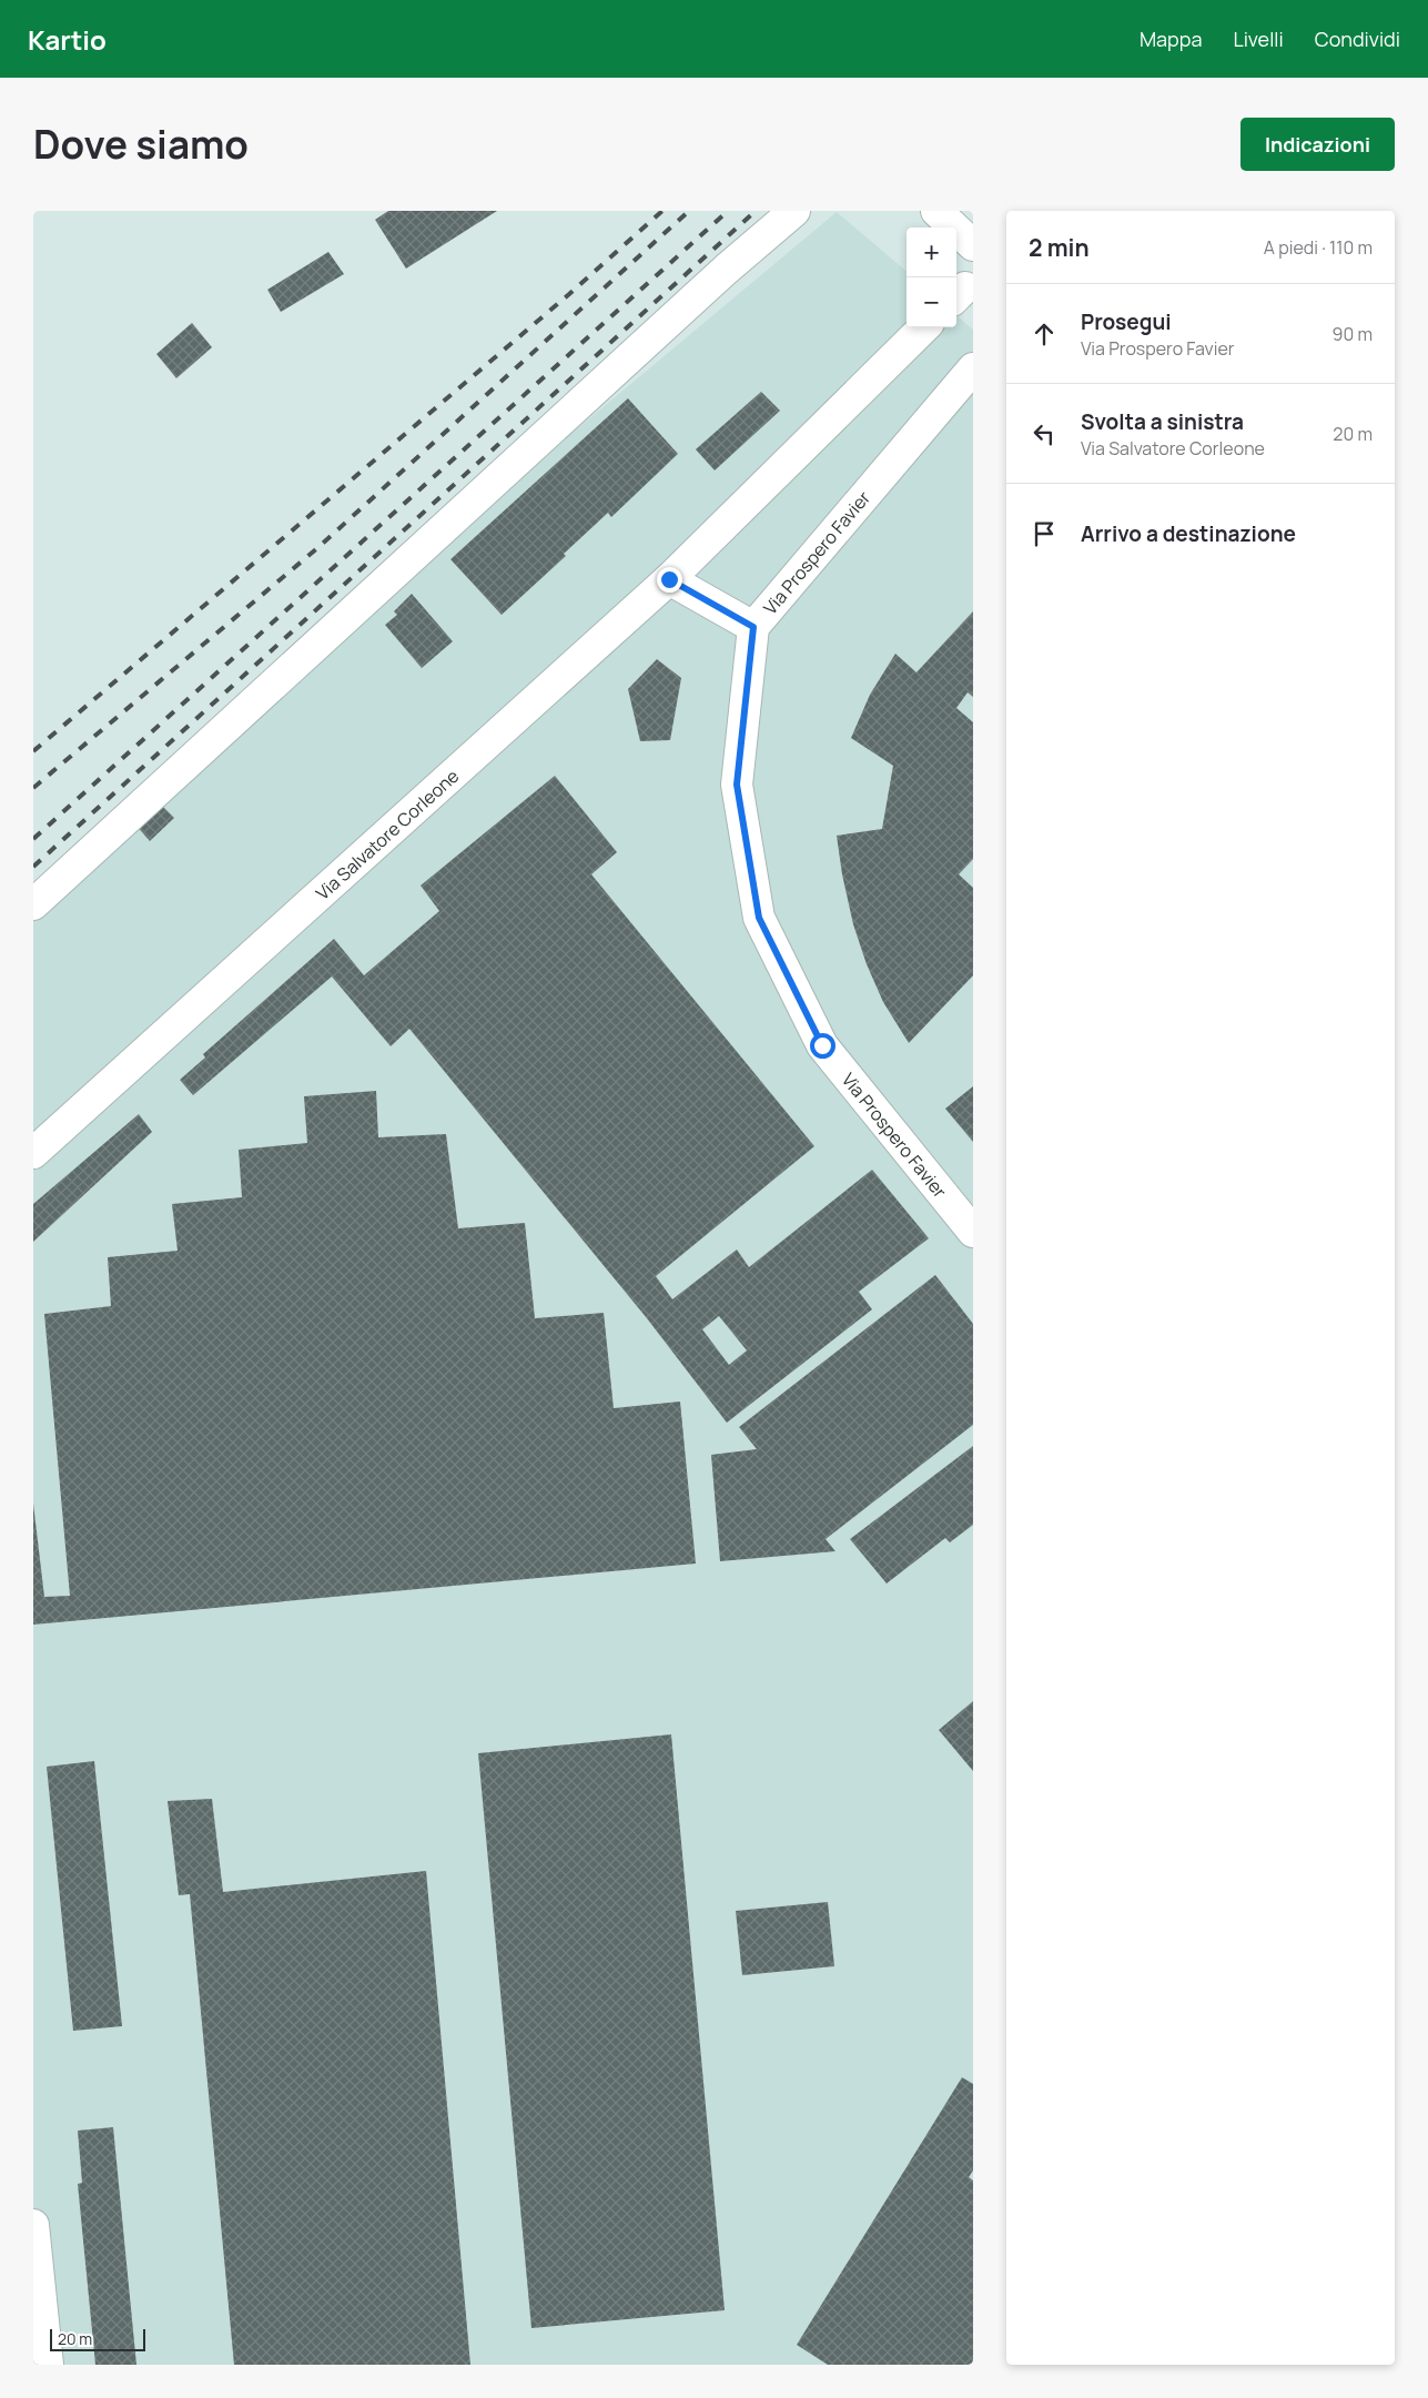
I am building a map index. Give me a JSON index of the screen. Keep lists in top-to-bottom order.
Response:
{
  "streets": {
    "street": ["Via Prospero Favier", "Via Salvatore Corleone"]
  },
  "scale_bar": "20 m",
  "page": {
    "header": "Kartio",
    "nav": ["Mappa", "Livelli", "Condividi"],
    "title": "Dove siamo",
    "buttons": "Indicazioni",
    "heading": ["2 min", "A piedi · 110 m"],
    "map_buttons": ["+", "−"],
    "list": [
      ["Prosegui", "Via Prospero Favier", "90 m"],
      ["Svolta a sinistra", "Via Salvatore Corleone", "20 m"],
      "Arrivo a destinazione"
    ],
    "scale": "20 m"
  }
}
